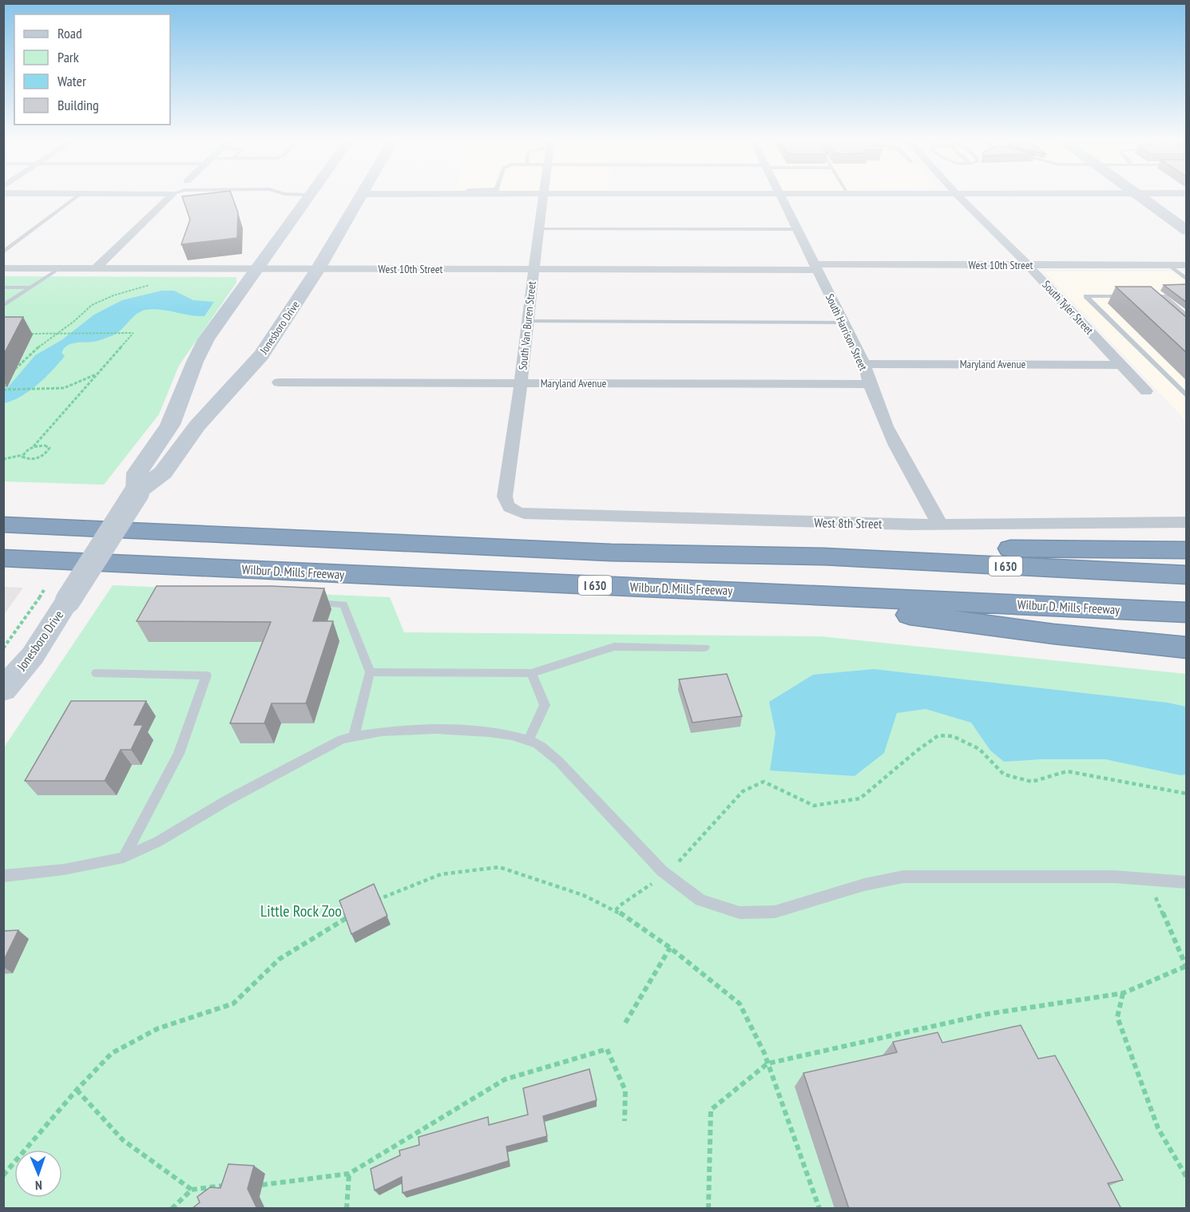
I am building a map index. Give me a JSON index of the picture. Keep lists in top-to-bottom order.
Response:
{
  "streets": {
    "highway": ["I 630", "Wilbur D. Mills Freeway"],
    "street": [
      "West 10th Street",
      "South Tyler Street",
      "South Van Buren Street",
      "Jonesboro Drive",
      "South Harrison Street",
      "Maryland Avenue",
      "West 8th Street"
    ]
  },
  "crossings": [
    ["West 10th Street", "South Tyler Street"],
    ["West 10th Street", "South Van Buren Street"],
    ["West 10th Street", "Jonesboro Drive"],
    ["West 10th Street", "South Harrison Street"],
    ["South Tyler Street", "Maryland Avenue"],
    ["South Van Buren Street", "Maryland Avenue"],
    ["South Van Buren Street", "West 8th Street"],
    ["South Harrison Street", "Maryland Avenue"],
    ["South Harrison Street", "West 8th Street"]
  ],
  "parks": ["Little Rock Zoo"],
  "legend": [
    "Road",
    "Park",
    "Water",
    "Building"
  ],
  "north": "bottom"
}
